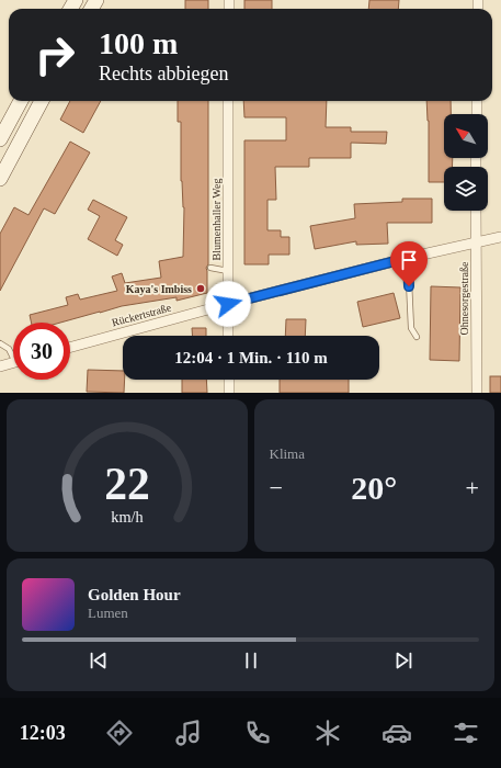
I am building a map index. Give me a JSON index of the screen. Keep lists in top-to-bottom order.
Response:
{
  "streets": {
    "street": ["Blumenhaller Weg", "Ohnesorgestraße", "Rückertstraße"]
  },
  "crossings": [
    ["Blumenhaller Weg", "Rückertstraße"],
    ["Ohnesorgestraße", "Rückertstraße"]
  ],
  "places": ["Kaya's Imbiss"],
  "north": "top left",
  "page": {
    "turn": ["100 m", "Rechts abbiegen"],
    "limit": "30",
    "trip": "12:04 · 1 Min. · 110 m",
    "tile": "Klima",
    "heat": ["−", "20°", "+"],
    "song": ["Golden Hour", "Lumen"],
    "tabs": "12:03",
    "gauge": ["22", "km/h"]
  }
}
